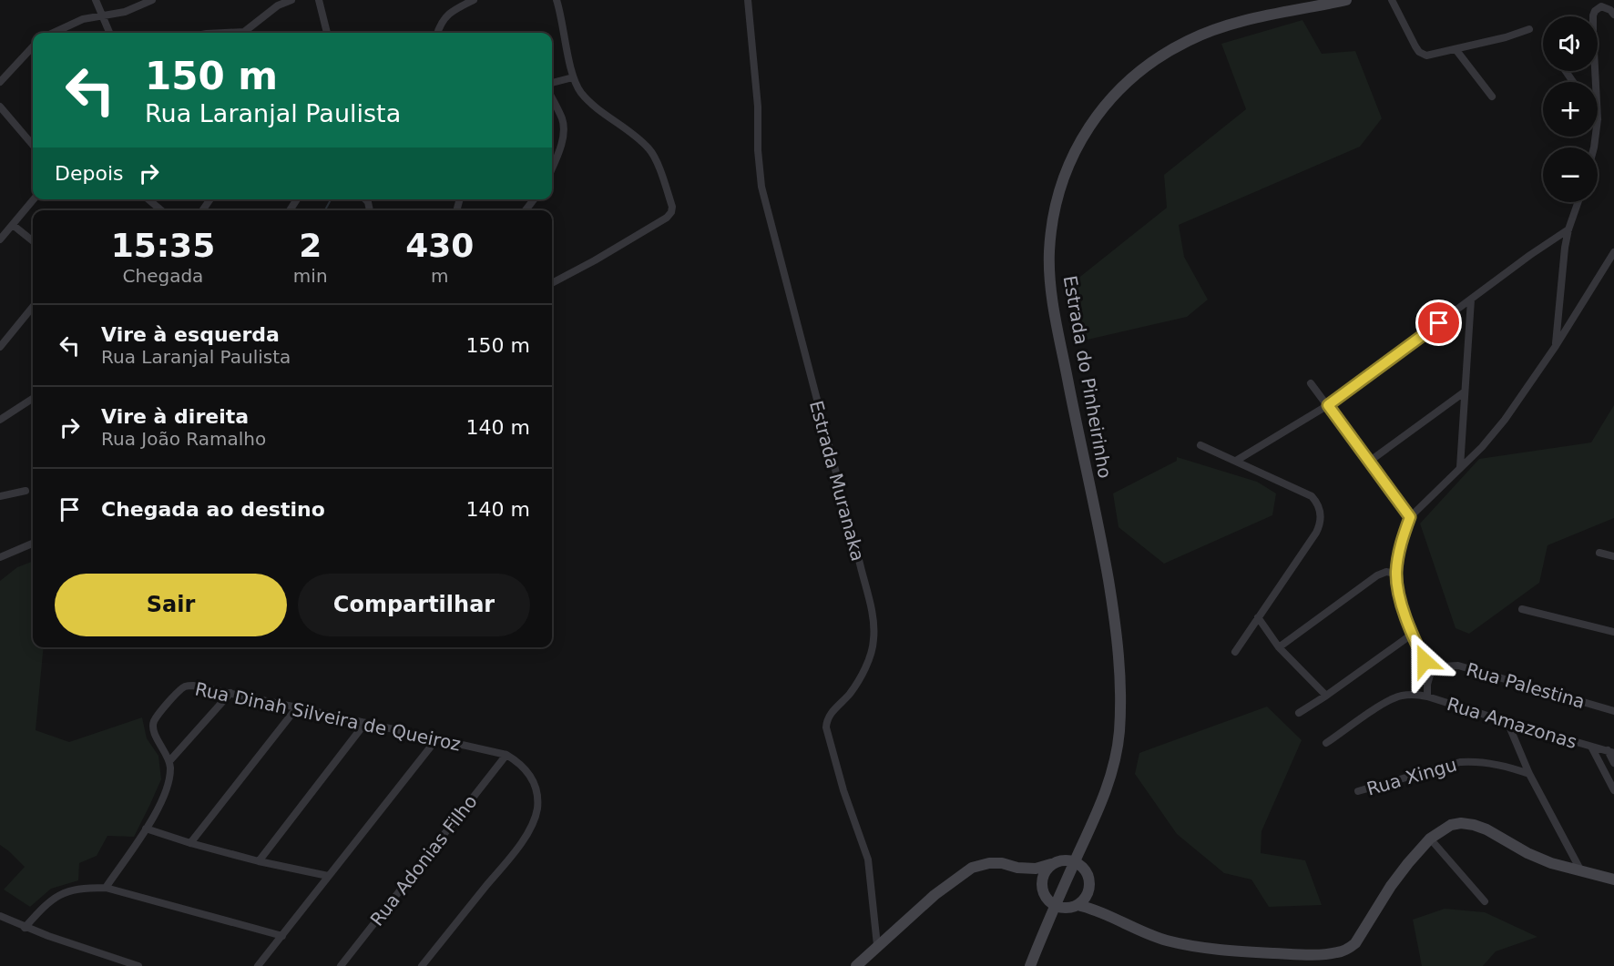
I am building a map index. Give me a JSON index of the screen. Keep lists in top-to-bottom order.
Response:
{
  "streets": {
    "main road": ["Estrada do Pinheirinho"],
    "street": [
      "Estrada Muranaka",
      "Rua Palestina",
      "Rua Dinah Silveira de Queiroz",
      "Rua Amazonas",
      "Rua Xingu",
      "Rua Adonias Filho"
    ]
  },
  "crossings": [
    ["Rua Dinah Silveira de Queiroz", "Rua Adonias Filho"]
  ],
  "page": {
    "map_buttons": ["+", "−"],
    "turn": ["150 m", "Rua Laranjal Paulista"],
    "then": "Depois",
    "eta": [
      "15:35",
      "Chegada",
      "2",
      "min",
      "430",
      "m"
    ],
    "list": [
      {
        "name": "Vire à esquerda",
        "note": "Rua Laranjal Paulista",
        "value": "150 m"
      },
      {
        "name": "Vire à direita",
        "note": "Rua João Ramalho",
        "value": "140 m"
      },
      {
        "name": "Chegada ao destino",
        "value": "140 m"
      }
    ],
    "buttons": ["Sair", "Compartilhar"]
  }
}
